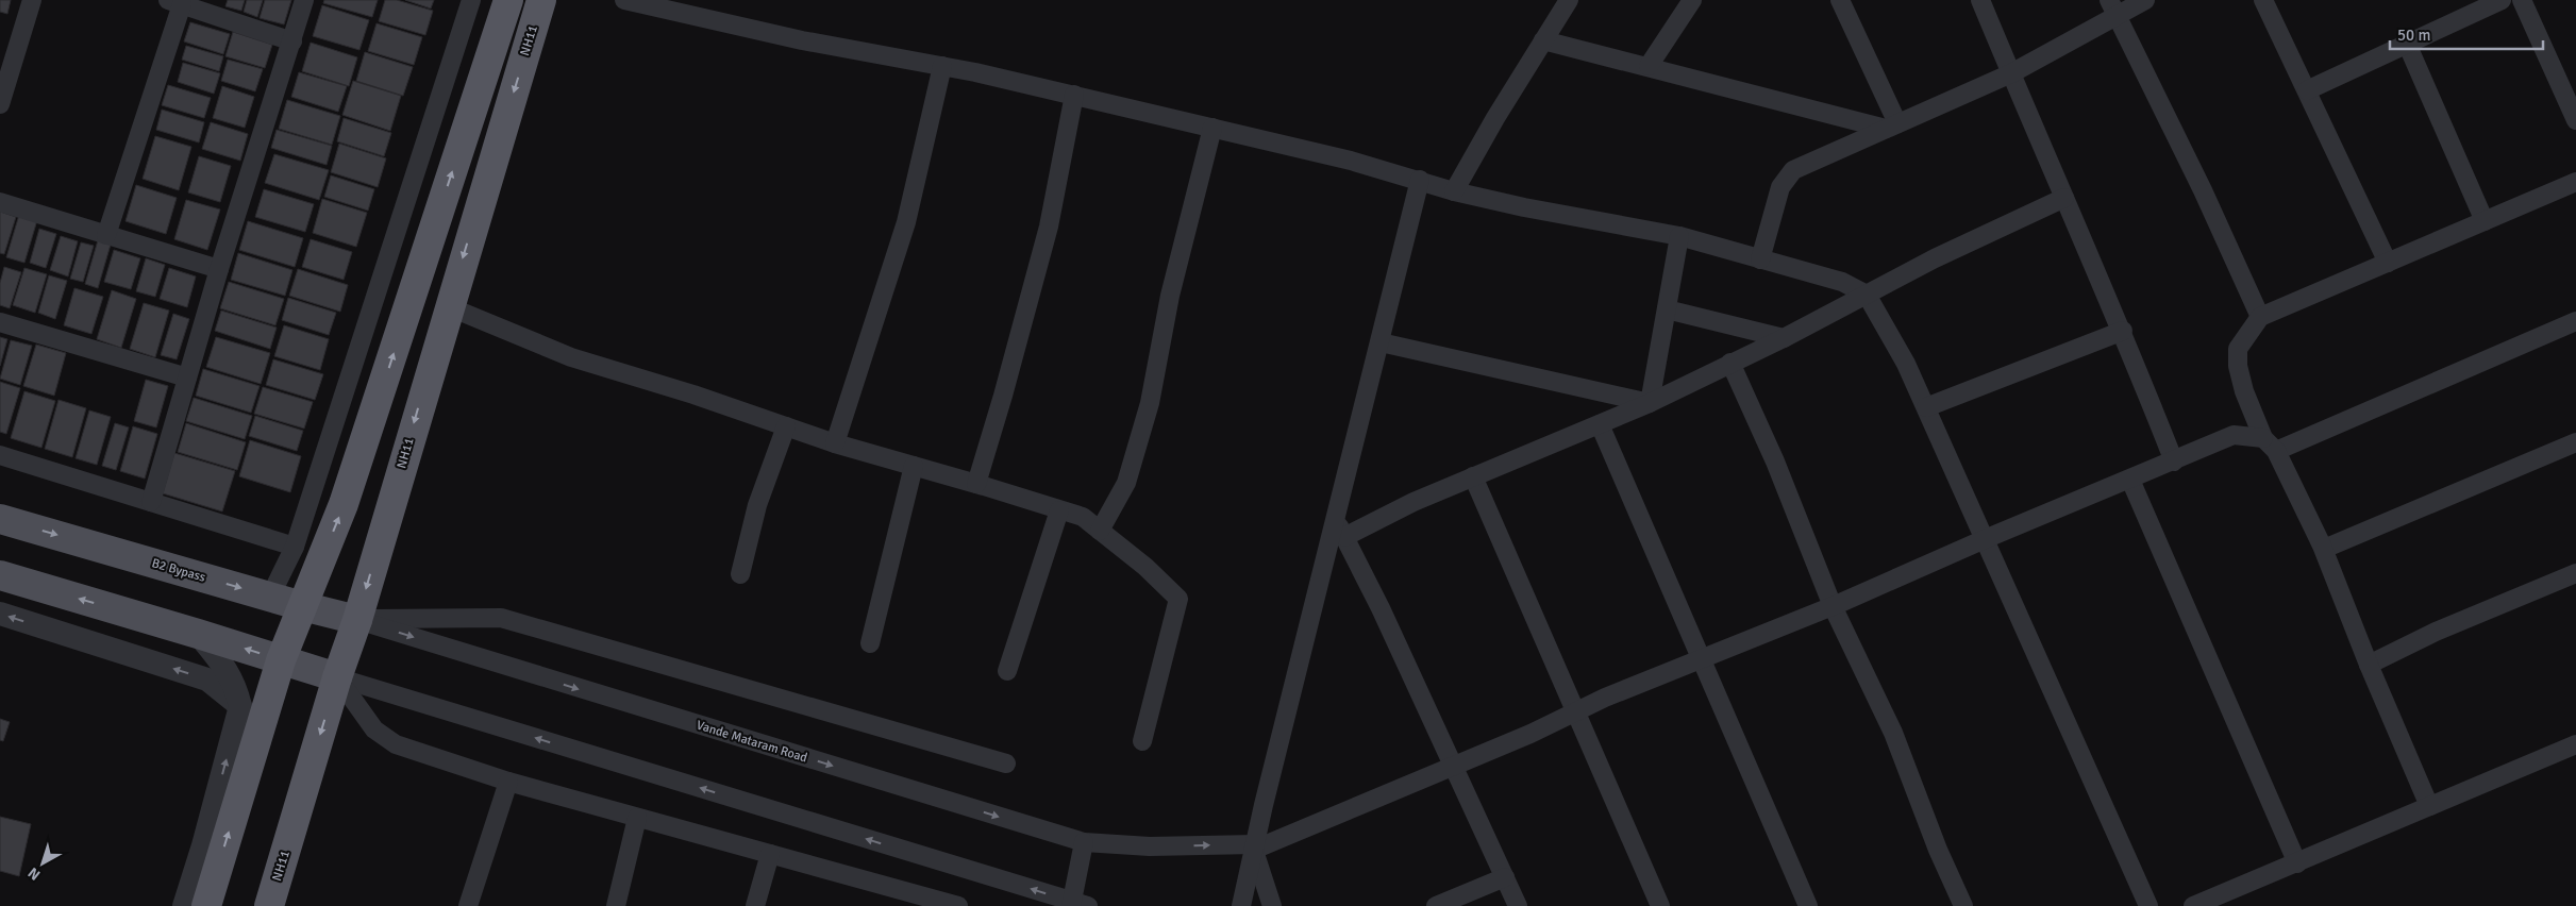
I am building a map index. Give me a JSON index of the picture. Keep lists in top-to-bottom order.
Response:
{
  "streets": {
    "highway": ["NH11"],
    "main road": ["B2 Bypass"],
    "street": ["Vande Mataram Road"]
  },
  "crossings": [
    ["NH11", "B2 Bypass"],
    ["NH11", "Vande Mataram Road"],
    ["B2 Bypass", "Vande Mataram Road"]
  ],
  "scale_bar": "50 m",
  "north": "bottom left"
}
